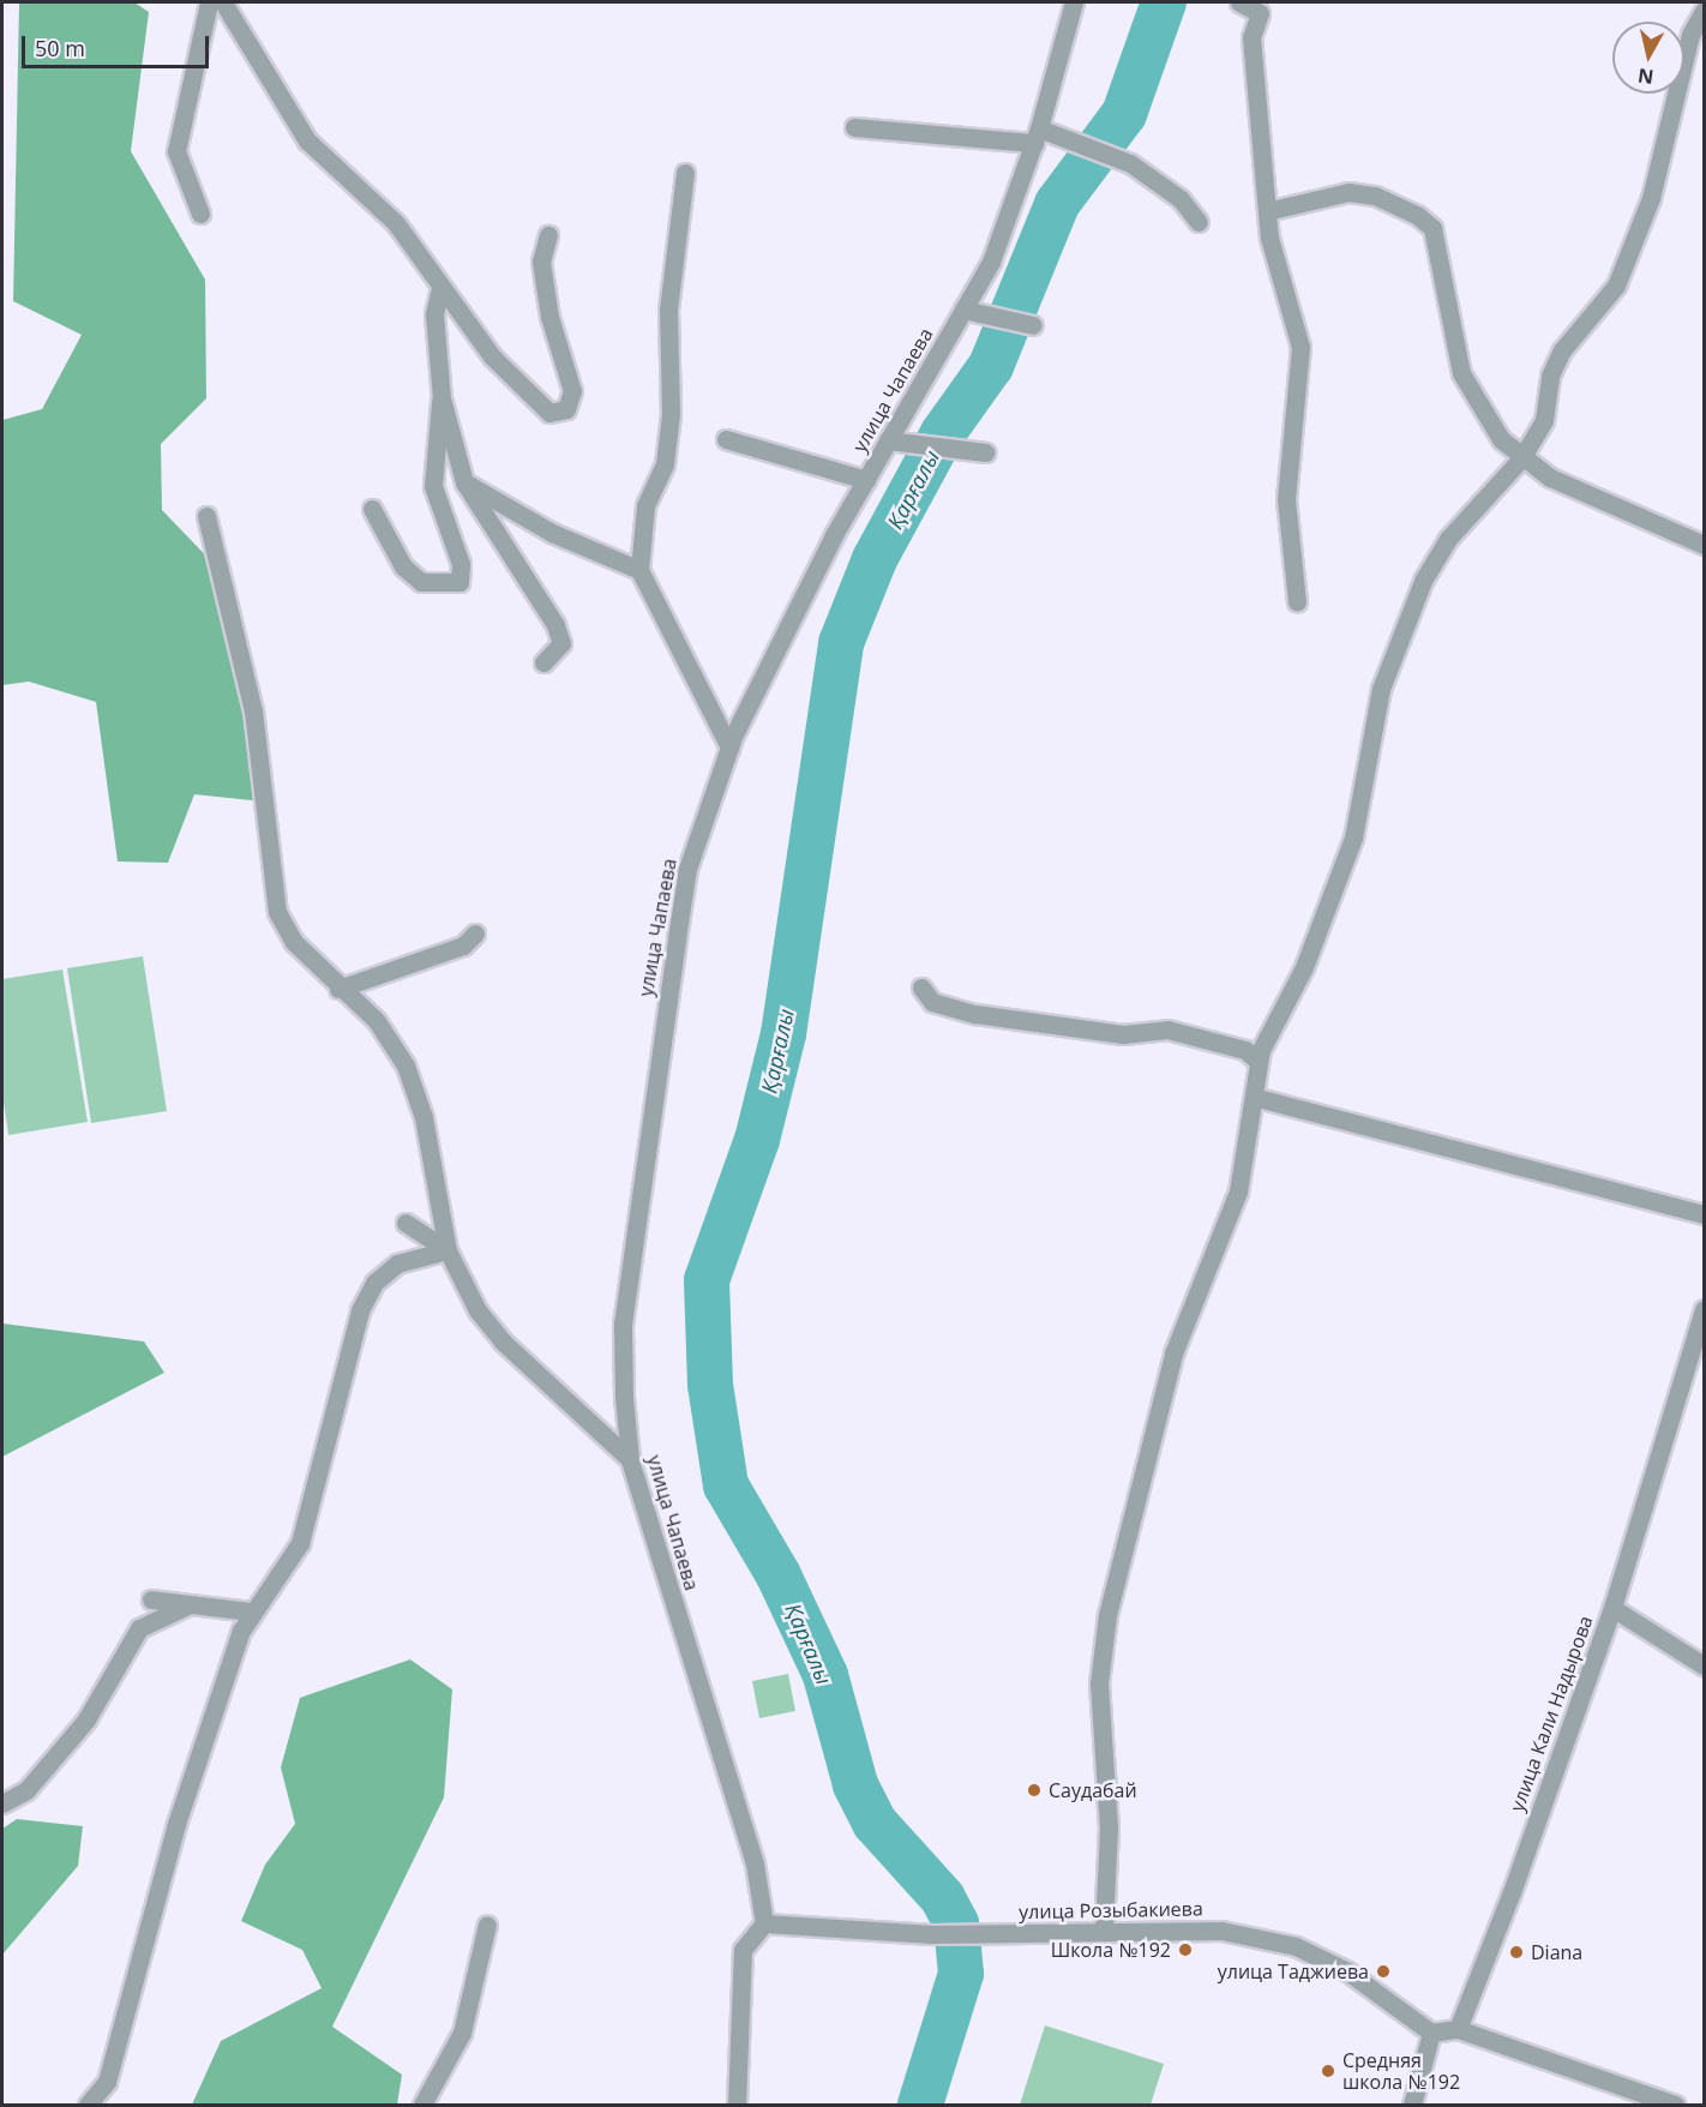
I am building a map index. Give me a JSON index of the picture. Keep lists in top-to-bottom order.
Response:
{
  "streets": {
    "street": ["улица Чапаева", "улица Кали Надырова", "улица Розыбакиева"]
  },
  "crossings": [
    ["улица Чапаева", "улица Розыбакиева"]
  ],
  "water": ["Қарғалы"],
  "places": [
    "Саудабай",
    "Школа №192",
    "Diana",
    "улица Таджиева",
    "Средняя школа №192"
  ],
  "scale_bar": "50 m",
  "north": "bottom"
}
